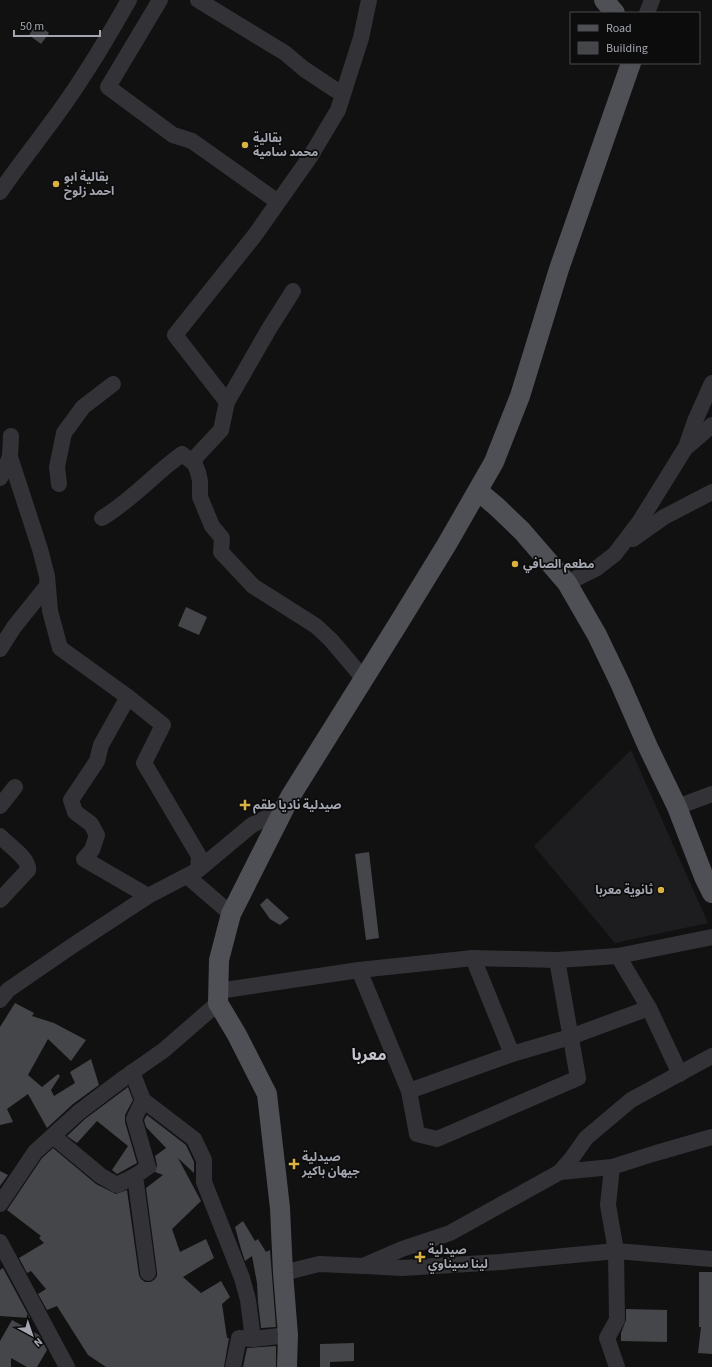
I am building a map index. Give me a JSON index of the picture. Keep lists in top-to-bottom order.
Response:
{
  "districts": ["معربا"],
  "places": {
    "other": [
      "بقالية محمد سامية",
      "بقالية ابو احمد زلوخ",
      "مطعم الصافي",
      "ثانوية معربا"
    ],
    "health": ["صيدلية ناديا طقم", "صيدلية جيهان باكير", "صيدلية لينا سيناوي"]
  },
  "legend": ["Road", "Building"],
  "scale_bar": "50 m",
  "north": "bottom right"
}
